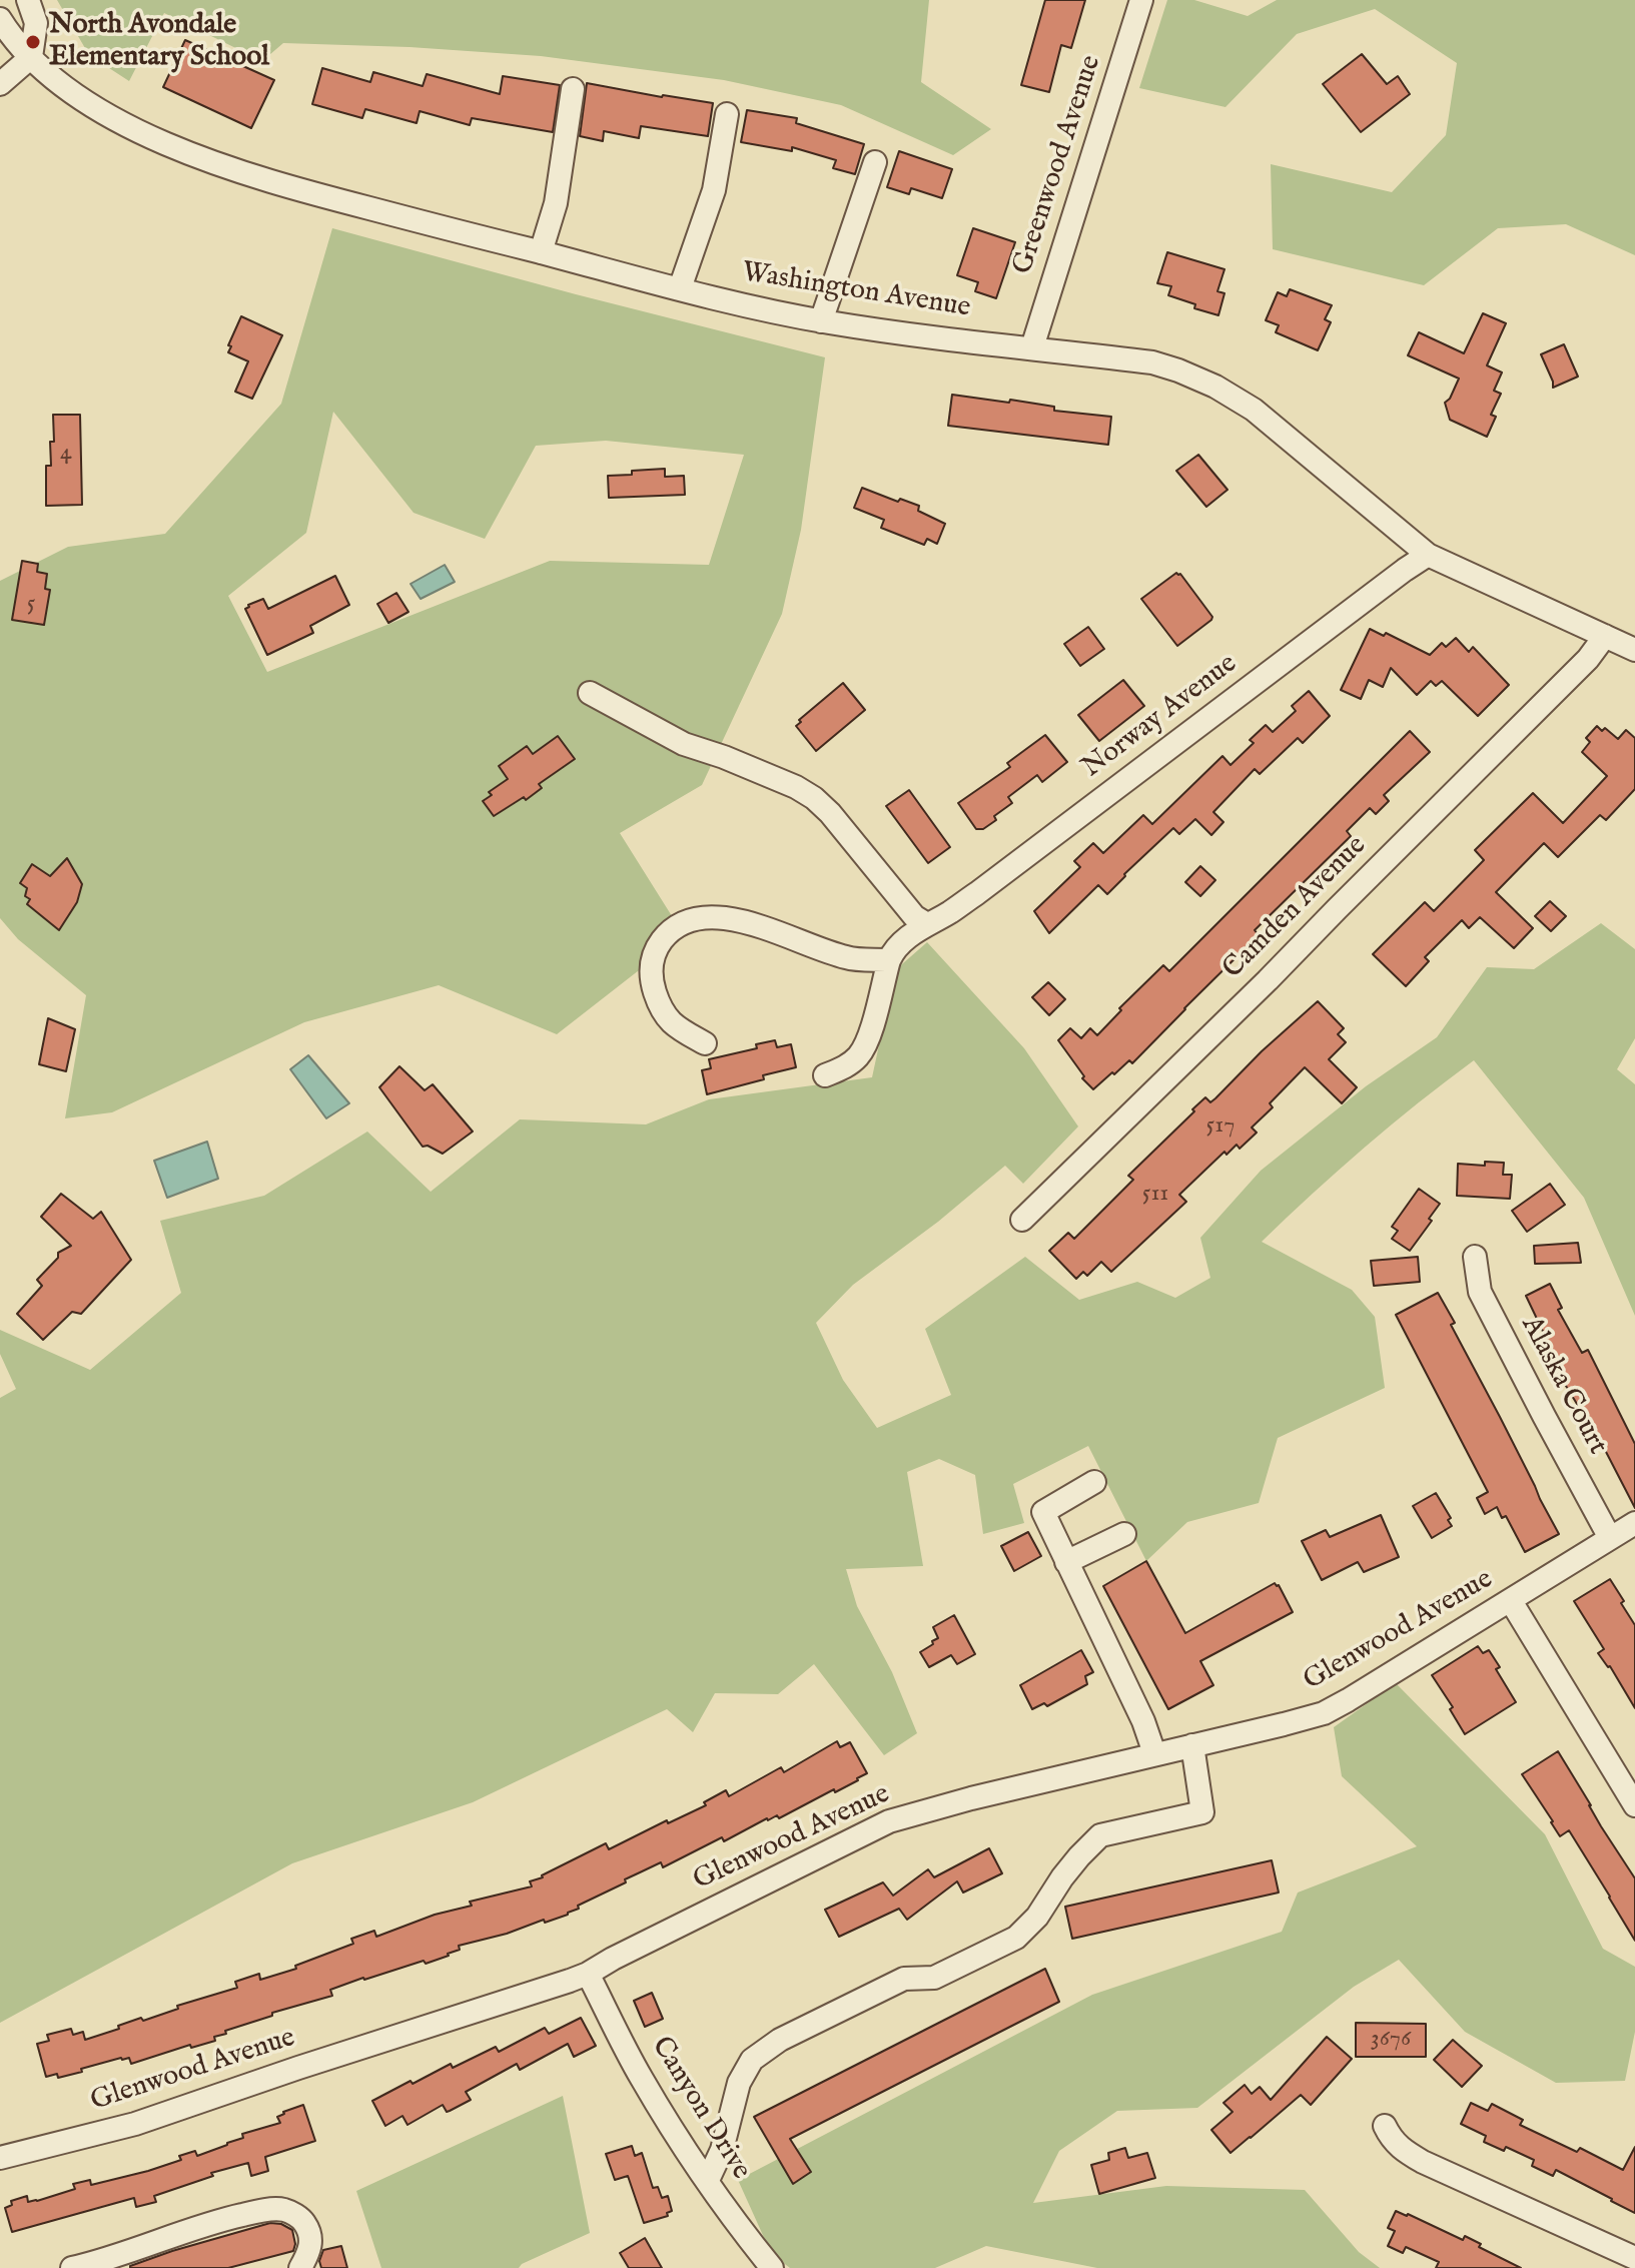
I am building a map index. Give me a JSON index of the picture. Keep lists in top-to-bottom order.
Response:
{
  "streets": {
    "street": [
      "Greenwood Avenue",
      "Washington Avenue",
      "Norway Avenue",
      "Camden Avenue",
      "Alaska Court",
      "Glenwood Avenue",
      "Canyon Drive"
    ]
  },
  "crossings": [
    ["Greenwood Avenue", "Washington Avenue"],
    ["Washington Avenue", "Norway Avenue"],
    ["Washington Avenue", "Camden Avenue"],
    ["Alaska Court", "Glenwood Avenue"],
    ["Glenwood Avenue", "Canyon Drive"]
  ],
  "places": ["North Avondale Elementary School"],
  "house_numbers": [
    "4",
    "5",
    "517",
    "511",
    "3676"
  ]
}
